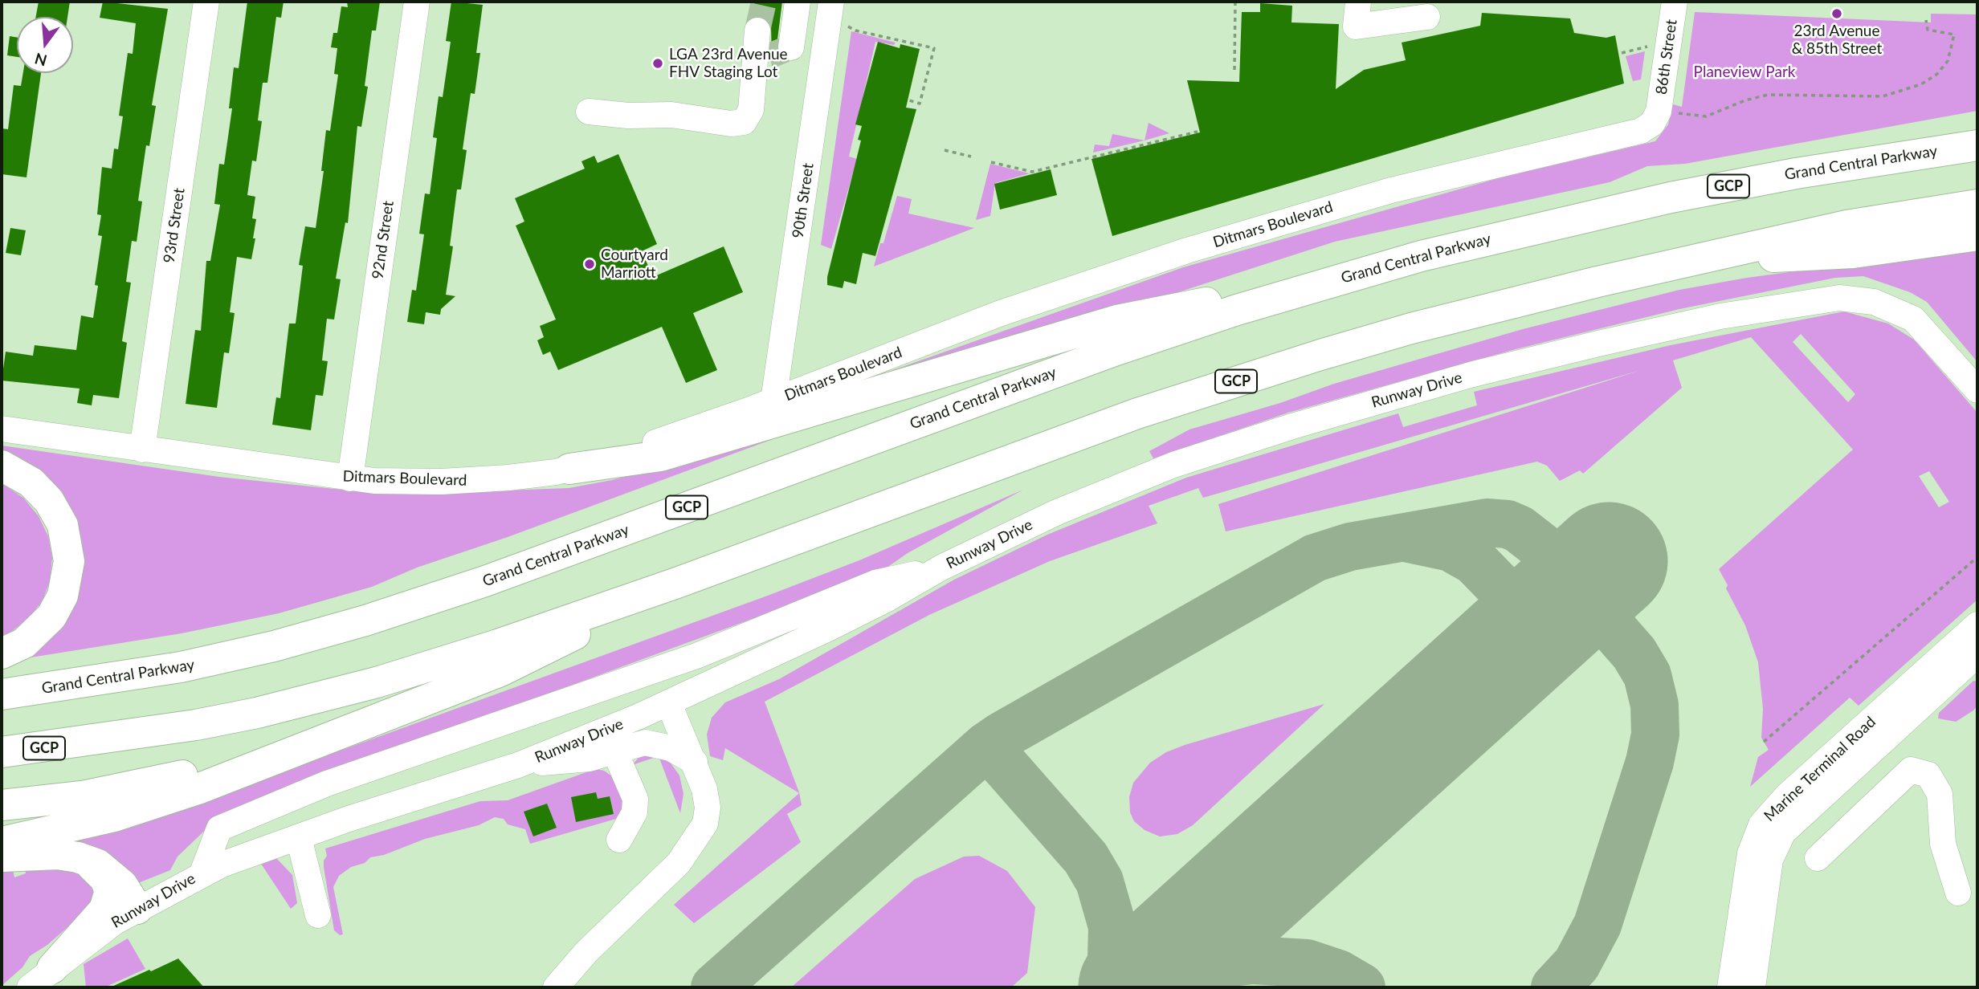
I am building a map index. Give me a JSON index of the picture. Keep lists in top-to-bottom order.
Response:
{
  "streets": {
    "main road": ["Grand Central Parkway", "GCP"],
    "street": [
      "86th Street",
      "90th Street",
      "Ditmars Boulevard",
      "93rd Street",
      "92nd Street",
      "Runway Drive",
      "Marine Terminal Road"
    ]
  },
  "crossings": [
    ["86th Street", "Ditmars Boulevard"],
    ["90th Street", "Ditmars Boulevard"],
    ["Ditmars Boulevard", "93rd Street"],
    ["Ditmars Boulevard", "92nd Street"]
  ],
  "parks": ["Planeview Park"],
  "places": ["23rd Avenue & 85th Street", "LGA 23rd Avenue FHV Staging Lot", "Courtyard Marriott"],
  "north": "bottom"
}
